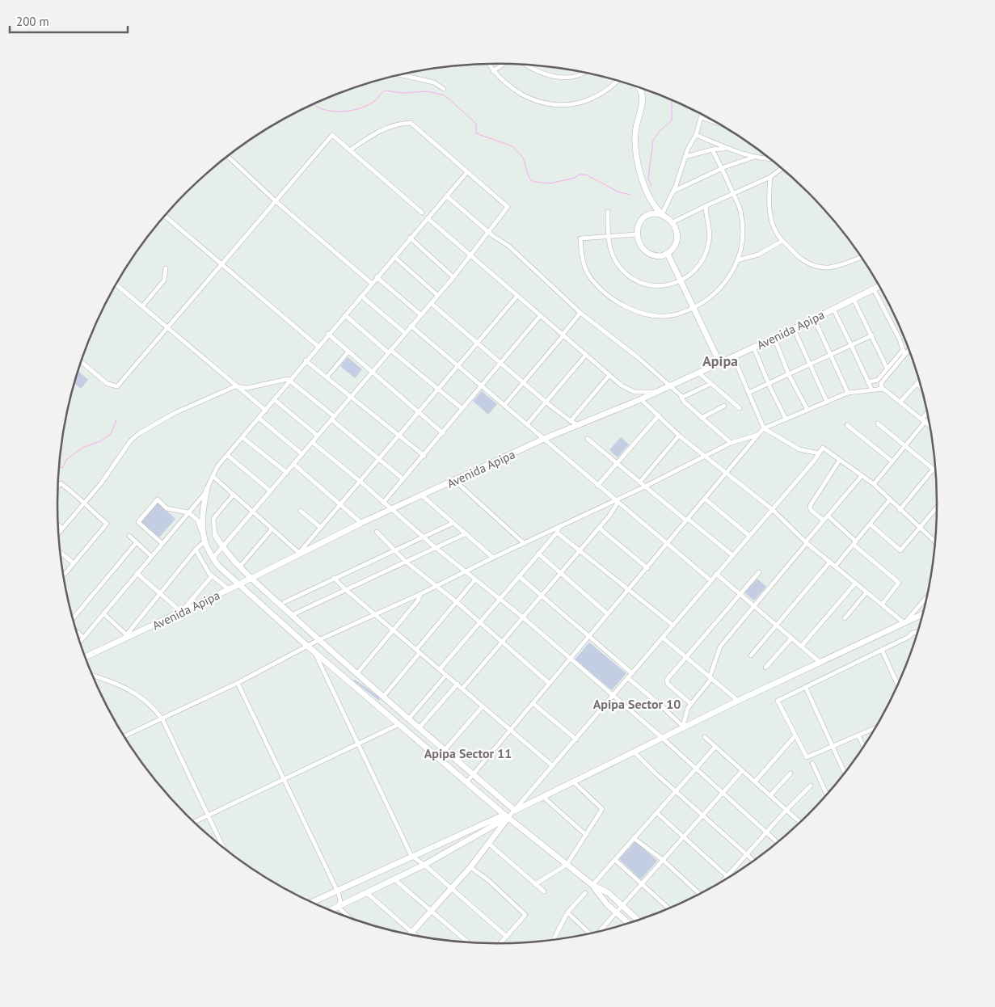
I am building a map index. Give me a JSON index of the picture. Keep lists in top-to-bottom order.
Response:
{
  "streets": {
    "street": ["Avenida Apipa"]
  },
  "districts": ["Apipa", "Apipa Sector 10", "Apipa Sector 11"],
  "scale_bar": "200 m"
}
